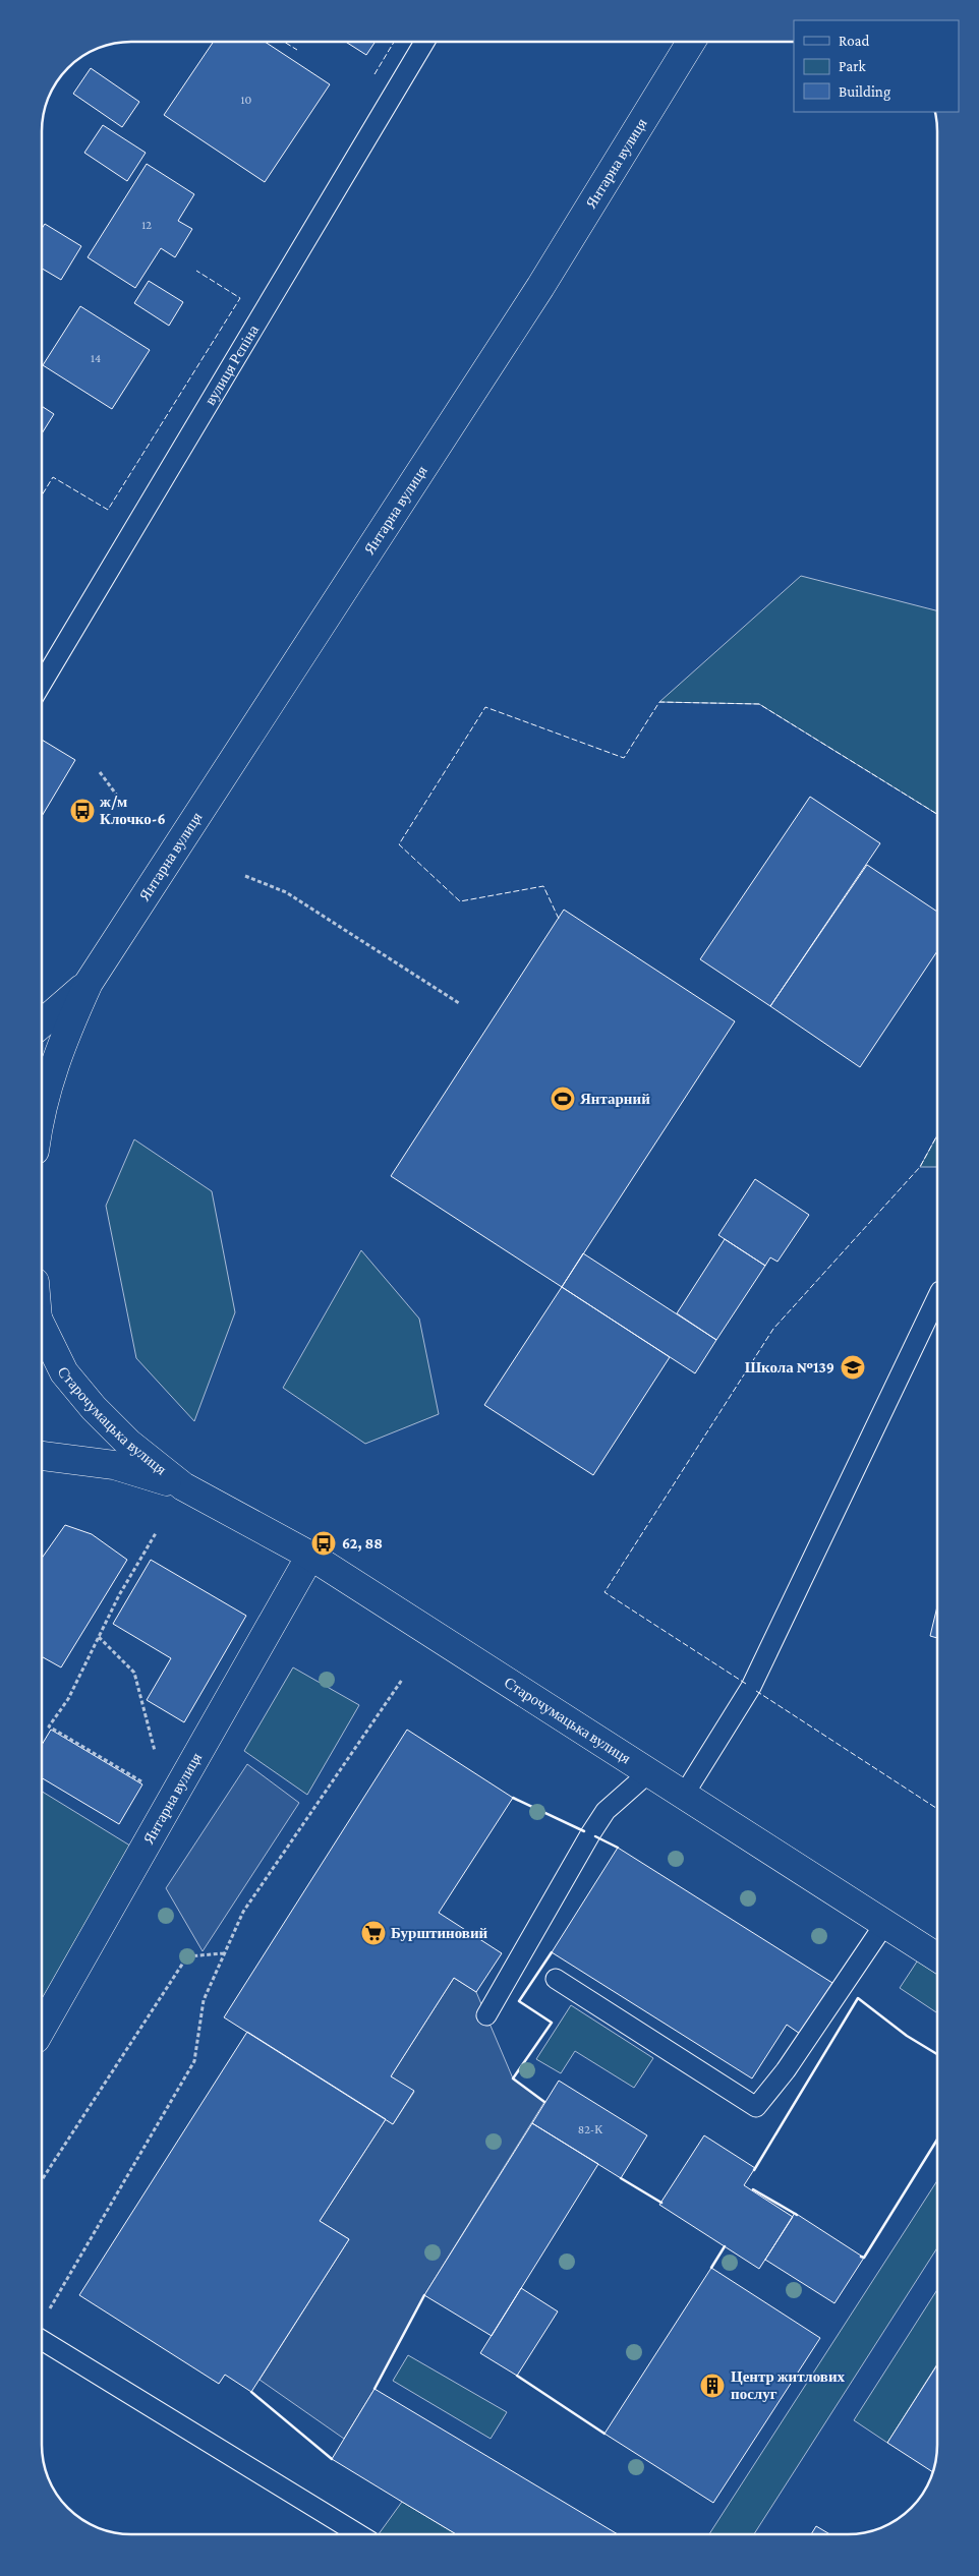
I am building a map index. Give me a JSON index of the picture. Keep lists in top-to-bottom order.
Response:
{
  "streets": {
    "street": ["Янтарна вулиця", "Старочумацька вулиця"],
    "lane": ["вулиця Рєпіна"]
  },
  "crossings": [
    ["Янтарна вулиця", "Старочумацька вулиця"]
  ],
  "places": {
    "bus stop": ["ж/м Клочко-6", "62, 88"],
    "sports": ["Янтарний"],
    "school or university": ["Школа №139"],
    "supermarket": ["Бурштиновий"],
    "building": ["Центр житлових послуг"]
  },
  "house_numbers": [
    "10",
    "12",
    "14",
    "82-К"
  ],
  "legend": ["Road", "Park", "Building"]
}
